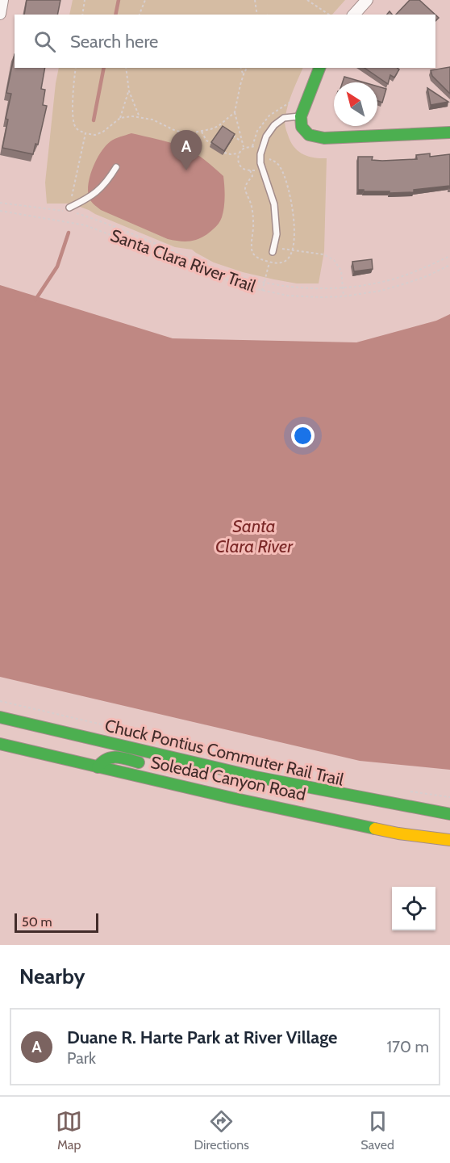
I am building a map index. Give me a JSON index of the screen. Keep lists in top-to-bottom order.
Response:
{
  "streets": {
    "main road": ["Soledad Canyon Road"],
    "path": ["Santa Clara River Trail", "Chuck Pontius Commuter Rail Trail"]
  },
  "water": ["Santa Clara River"],
  "scale_bar": "50 m",
  "north": "top left",
  "page": {
    "search": "Search here",
    "pins": "A",
    "scale": "50 m",
    "heading": "Nearby",
    "list": [
      {
        "mark": "A",
        "name": "Duane R. Harte Park at River Village",
        "note": "Park",
        "value": "170 m"
      }
    ],
    "nav": ["Map", "Directions", "Saved"]
  }
}
